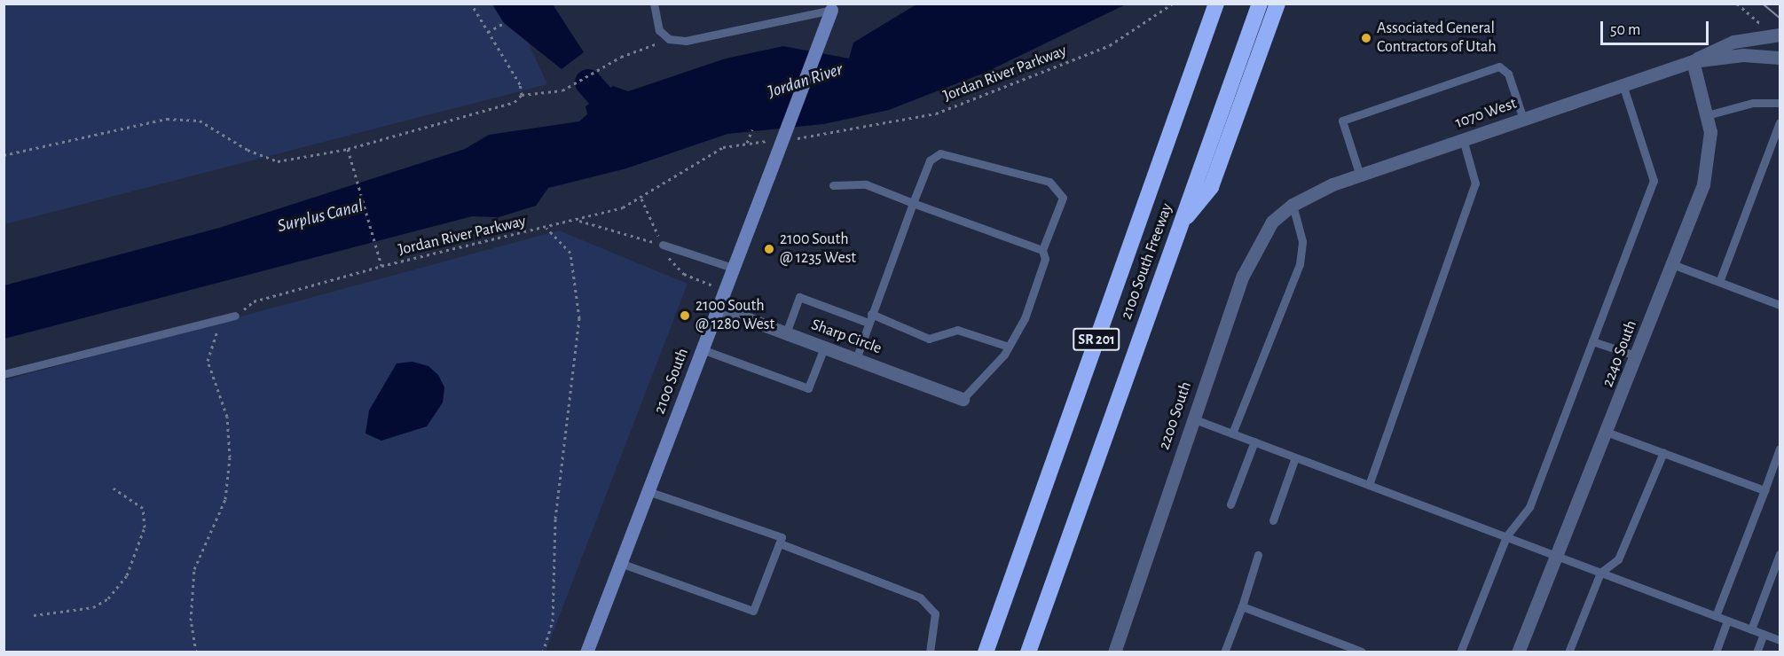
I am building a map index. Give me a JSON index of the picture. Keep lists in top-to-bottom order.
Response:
{
  "streets": {
    "highway": ["2100 South Freeway", "SR 201"],
    "street": [
      "1070 West",
      "Sharp Circle",
      "2240 South",
      "2100 South",
      "2200 South"
    ],
    "path": ["Jordan River Parkway"]
  },
  "crossings": [
    ["1070 West", "2240 South"],
    ["1070 West", "2200 South"],
    ["Sharp Circle", "2100 South"]
  ],
  "water": ["Jordan River", "Surplus Canal"],
  "places": ["Associated General Contractors of Utah", "2100 South @ 1235 West", "2100 South @ 1280 West"],
  "scale_bar": "50 m"
}
